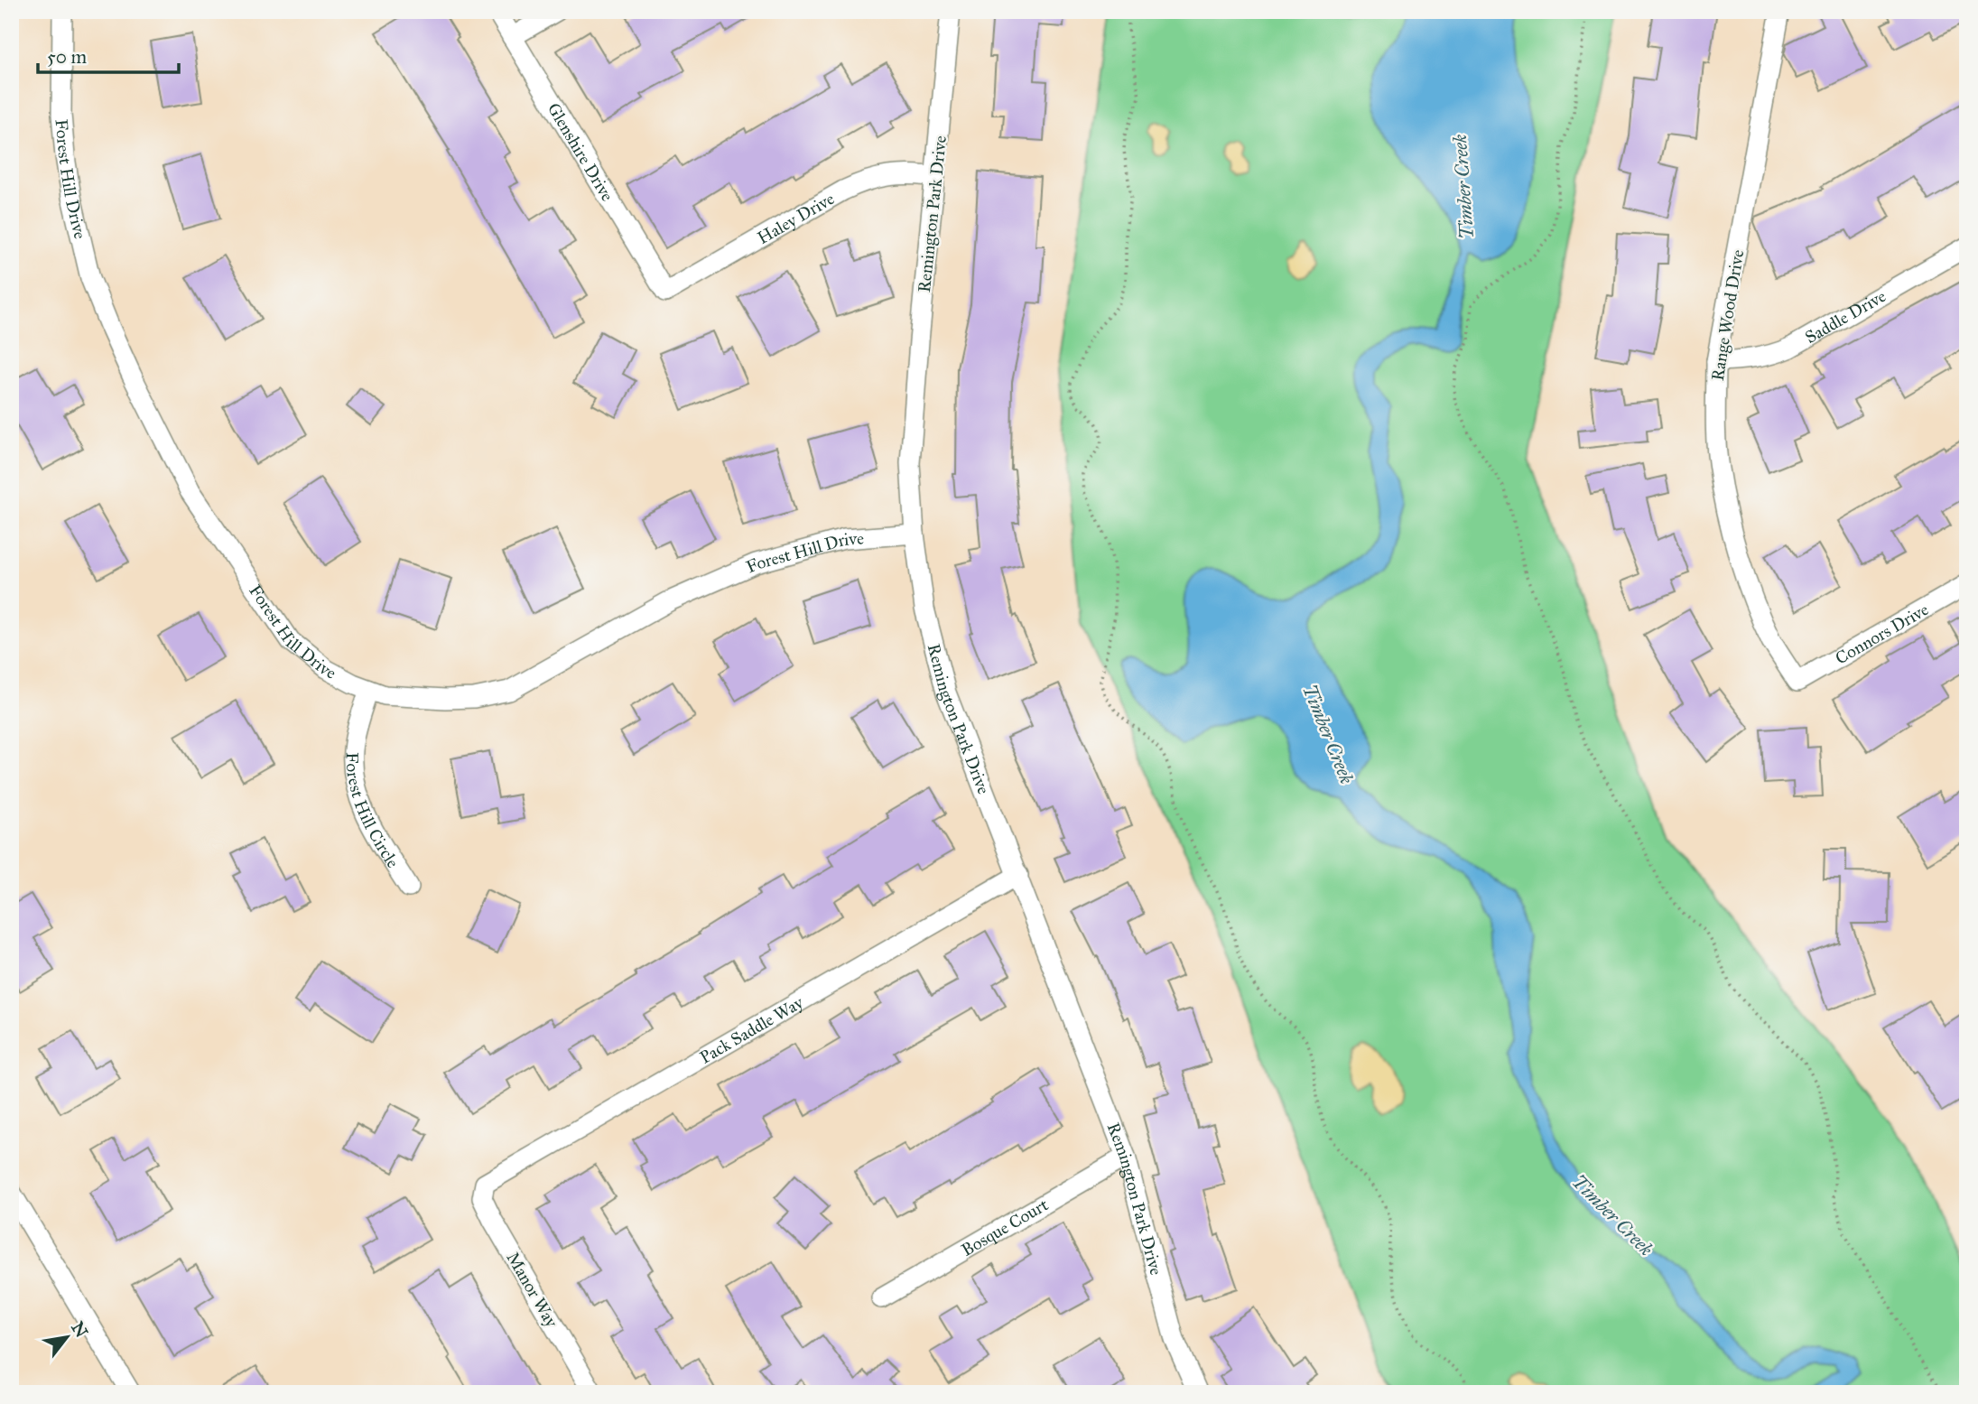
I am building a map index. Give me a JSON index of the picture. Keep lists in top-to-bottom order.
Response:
{
  "streets": {
    "street": [
      "Glenshire Drive",
      "Forest Hill Drive",
      "Remington Park Drive",
      "Haley Drive",
      "Range Wood Drive",
      "Saddle Drive",
      "Connors Drive",
      "Forest Hill Circle",
      "Pack Saddle Way",
      "Bosque Court",
      "Manor Way"
    ]
  },
  "crossings": [
    ["Glenshire Drive", "Haley Drive"],
    ["Forest Hill Drive", "Remington Park Drive"],
    ["Forest Hill Drive", "Forest Hill Circle"],
    ["Remington Park Drive", "Haley Drive"],
    ["Remington Park Drive", "Pack Saddle Way"],
    ["Remington Park Drive", "Bosque Court"],
    ["Range Wood Drive", "Saddle Drive"],
    ["Range Wood Drive", "Connors Drive"],
    ["Pack Saddle Way", "Manor Way"]
  ],
  "water": ["Timber Creek"],
  "scale_bar": "50 m",
  "north": "top right"
}
